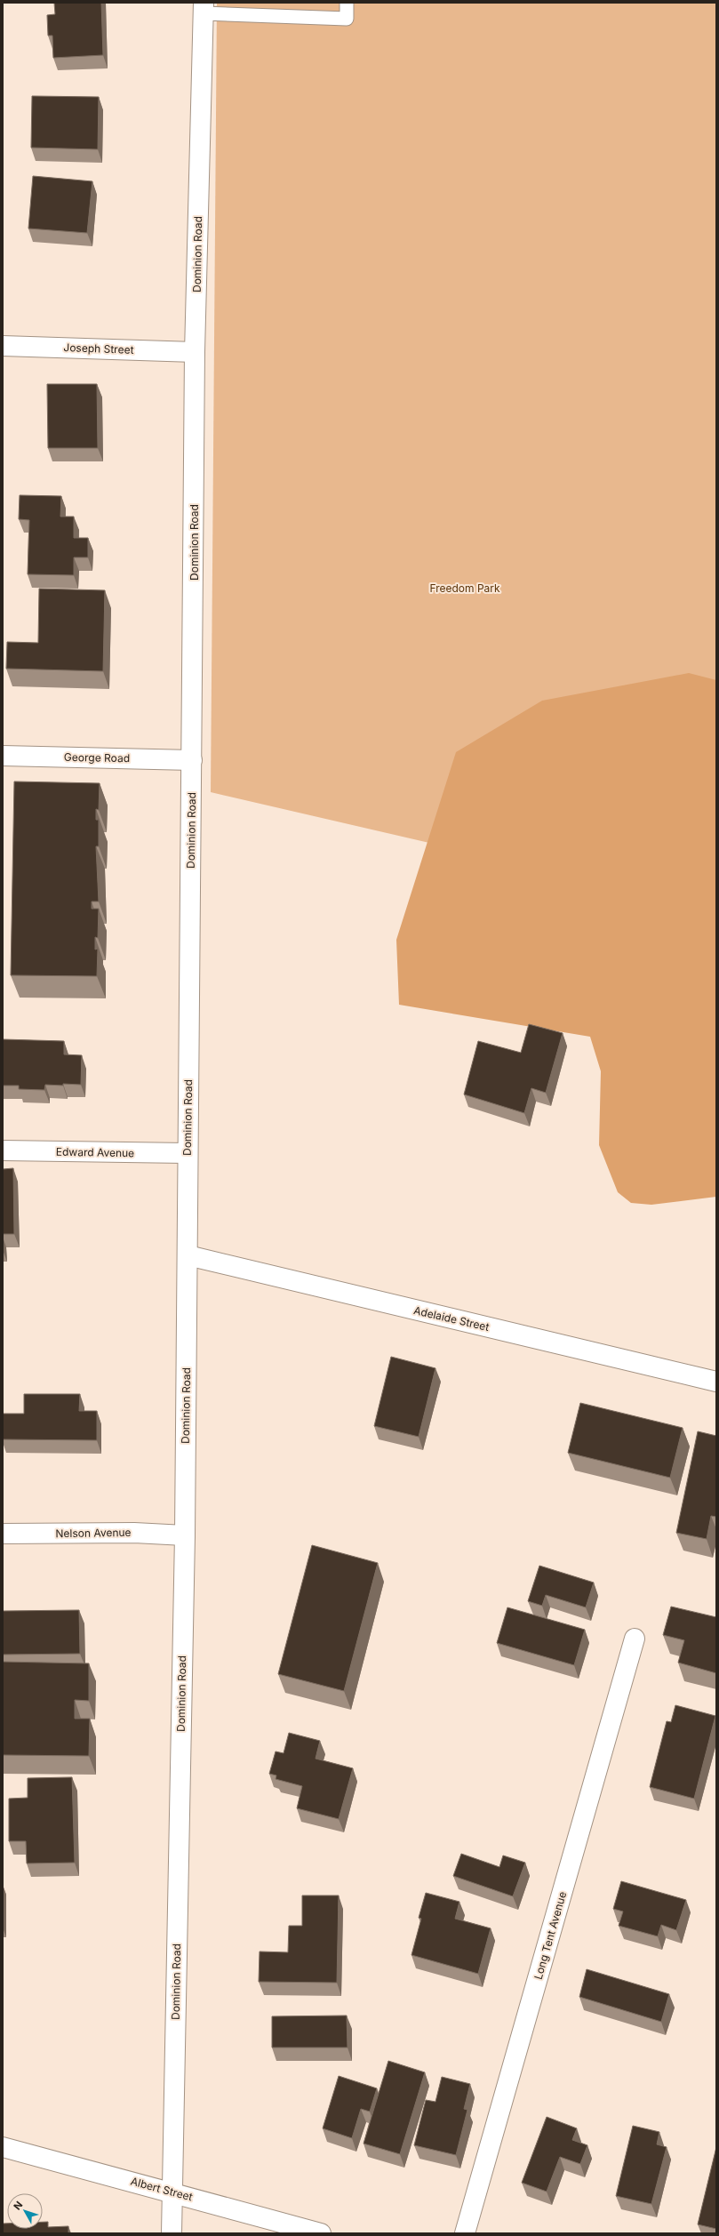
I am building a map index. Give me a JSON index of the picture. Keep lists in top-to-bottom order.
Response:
{
  "streets": {
    "street": [
      "Dominion Road",
      "Joseph Street",
      "George Road",
      "Edward Avenue",
      "Adelaide Street",
      "Nelson Avenue",
      "Long Tent Avenue",
      "Albert Street"
    ]
  },
  "crossings": [
    ["Dominion Road", "Joseph Street"],
    ["Dominion Road", "George Road"],
    ["Dominion Road", "Edward Avenue"],
    ["Dominion Road", "Adelaide Street"],
    ["Dominion Road", "Nelson Avenue"],
    ["Dominion Road", "Albert Street"]
  ],
  "parks": ["Freedom Park"],
  "north": "top left"
}
